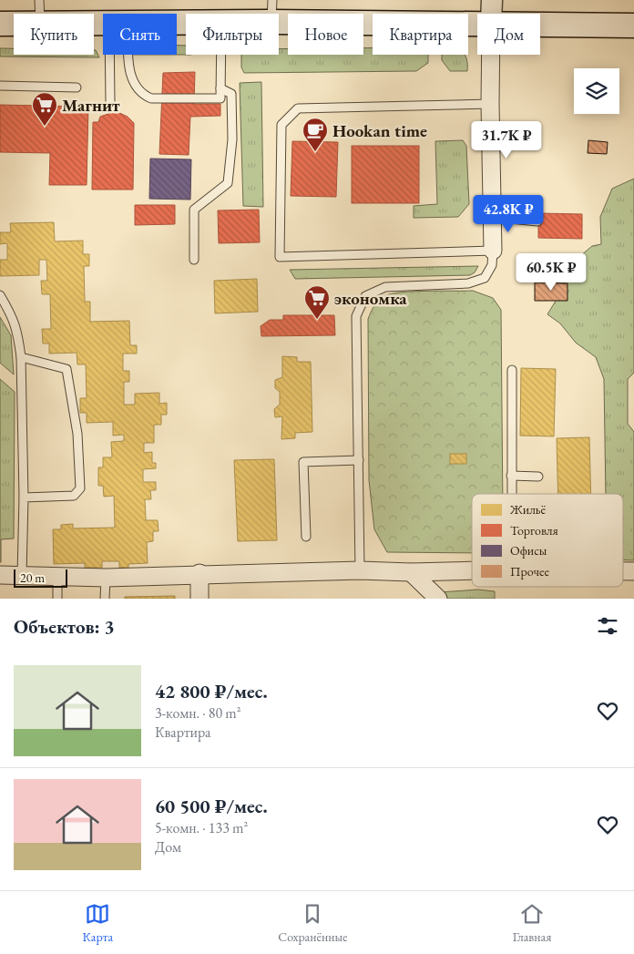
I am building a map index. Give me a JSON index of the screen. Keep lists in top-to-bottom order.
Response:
{
  "places": {
    "supermarket": ["Магнит", "экономка"],
    "cafe": ["Hookan time"]
  },
  "legend": [
    "Жильё",
    "Торговля",
    "Офисы",
    "Прочее"
  ],
  "scale_bar": "20 m",
  "page": {
    "chip": [
      "Купить",
      "Снять",
      "Фильтры",
      "Новое",
      "Квартира",
      "Дом"
    ],
    "price": ["31.7K ₽", "42.8K ₽", "60.5K ₽"],
    "scale": "20 m",
    "heading": "Объектов: 3",
    "list": [
      {
        "name": "42 800 ₽/мес.",
        "note": "3-комн. · 80 m² · Квартира"
      },
      {
        "name": "60 500 ₽/мес.",
        "note": "5-комн. · 133 m² · Дом"
      }
    ],
    "tabs": ["Карта", "Сохранённые", "Главная"]
  }
}
